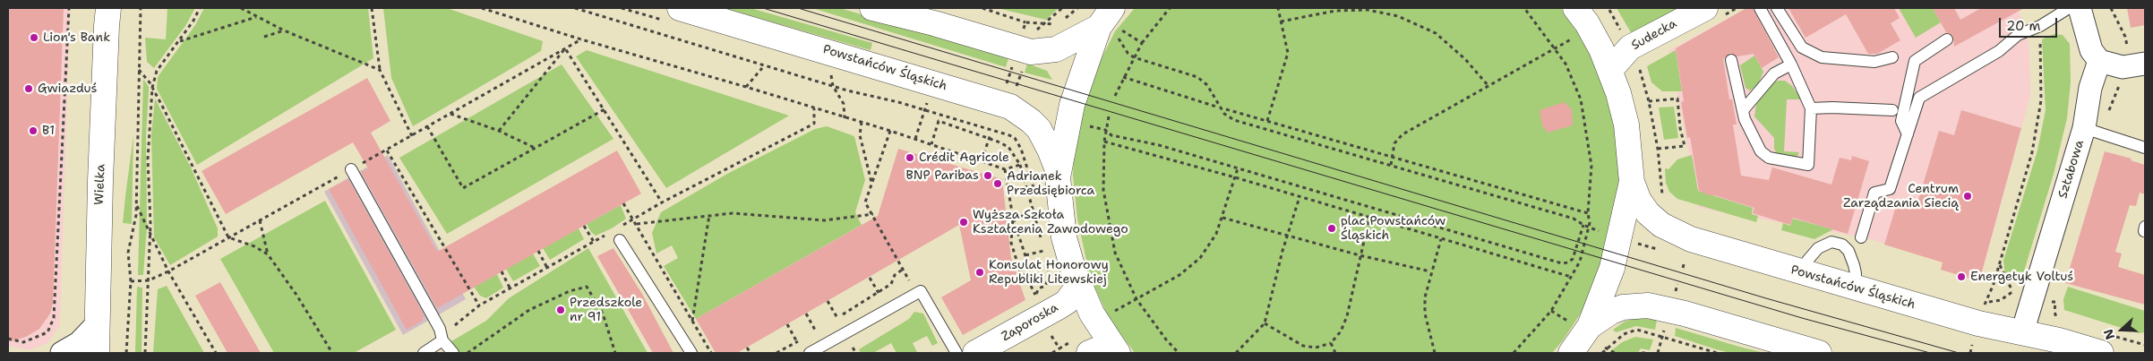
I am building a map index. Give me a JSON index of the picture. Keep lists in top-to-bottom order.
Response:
{
  "streets": {
    "main road": [
      "Sudecka",
      "Powstańców Śląskich",
      "Wielka",
      "Zaporoska"
    ],
    "street": ["Sztabowa"]
  },
  "crossings": [
    ["Powstańców Śląskich", "Sztabowa"]
  ],
  "places": [
    "Lion's Bank",
    "Gwiazduś",
    "B1",
    "Crédit Agricole",
    "BNP Paribas",
    "Adrianek Przedsiębiorca",
    "Centrum Zarządzania Siecią",
    "Wyższa Szkoła Kształcenia Zawodowego",
    "plac Powstańców Śląskich",
    "Konsulat Honorowy Republiki Litewskiej",
    "Energetyk Voltuś",
    "Przedszkole nr 91"
  ],
  "scale_bar": "20 m",
  "north": "left"
}
